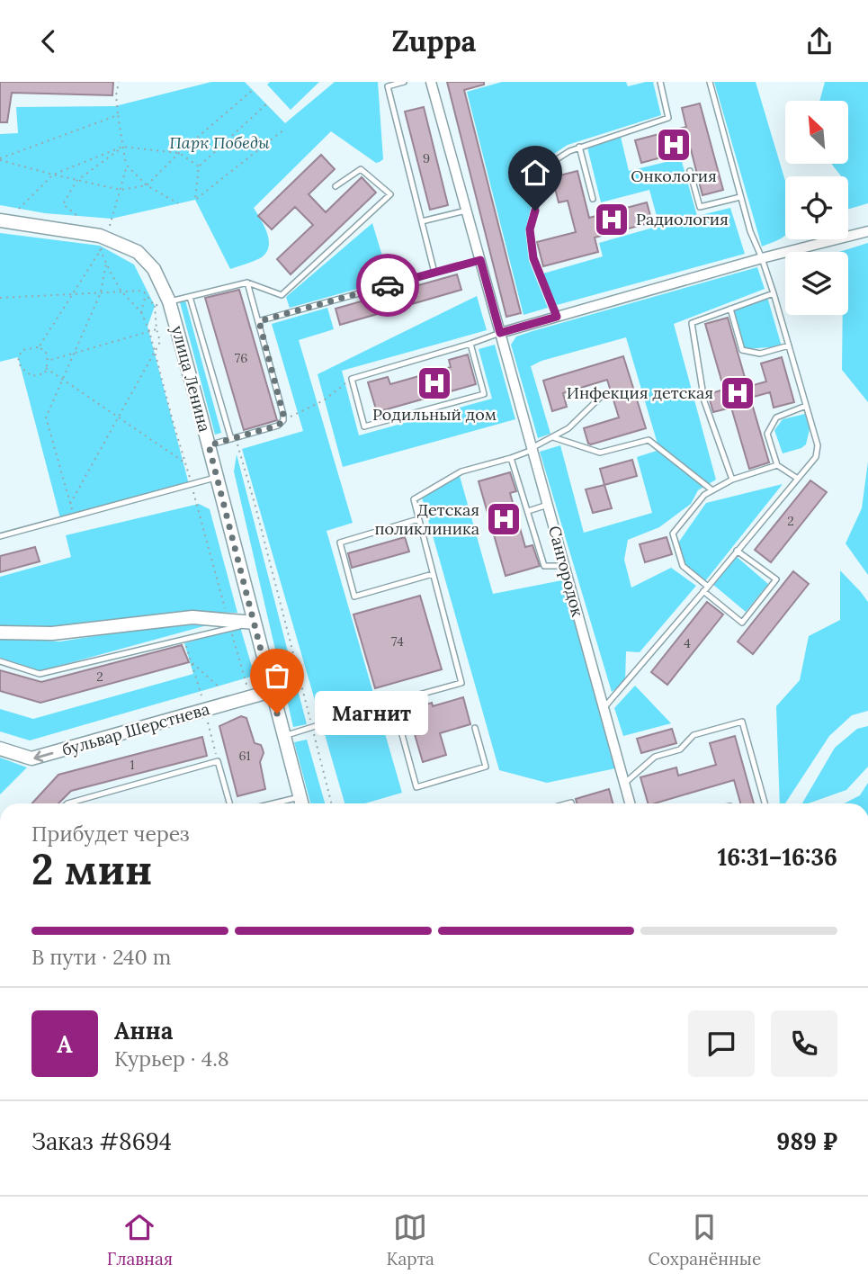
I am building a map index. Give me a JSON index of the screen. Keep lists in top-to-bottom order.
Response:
{
  "streets": {
    "main road": ["улица Ленина", "бульвар Шерстнева"],
    "street": ["Сангородок"]
  },
  "crossings": [
    ["улица Ленина", "бульвар Шерстнева"]
  ],
  "parks": ["Парк Победы"],
  "places": {
    "hospital": [
      "Онкология",
      "Радиология",
      "Родильный дом",
      "Инфекция детская",
      "Детская поликлиника"
    ],
    "other": ["Магнит"]
  },
  "house_numbers": [
    "9",
    "76",
    "2",
    "74",
    "4",
    "2",
    "61",
    "1"
  ],
  "north": "top left",
  "page": {
    "header": "Zuppa",
    "bubble": "Магнит",
    "heading": ["2 мин", "Прибудет через", "16:31–16:36"],
    "panel": [
      "Анна",
      "Курьер · 4.8",
      "Заказ #8694",
      "989 ₽"
    ],
    "bar": "В пути · 240 m",
    "round": "А",
    "tabs": ["Главная", "Карта", "Сохранённые"]
  }
}
